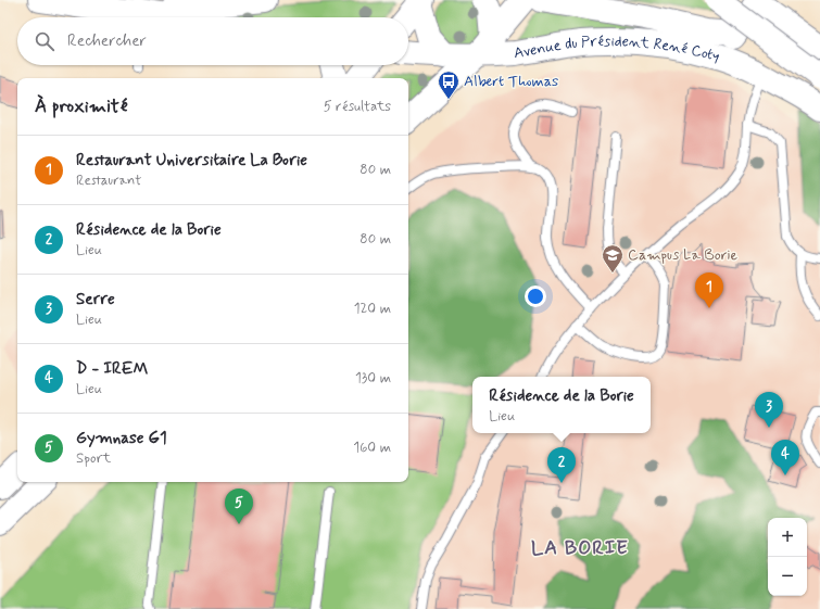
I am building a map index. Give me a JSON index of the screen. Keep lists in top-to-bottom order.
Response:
{
  "streets": {
    "street": ["Avenue du Président René Coty"]
  },
  "districts": ["LA BORIE"],
  "places": {
    "bus stop": ["Albert Thomas"],
    "school or university": ["Campus La Borie"]
  },
  "page": {
    "search": "Rechercher",
    "heading": ["À proximité", "5 résultats"],
    "list": [
      {
        "mark": "1",
        "name": "Restaurant Universitaire La Borie",
        "note": "Restaurant",
        "value": "80 m"
      },
      {
        "mark": "2",
        "name": "Résidence de la Borie",
        "note": "Lieu",
        "value": "80 m"
      },
      {
        "mark": "3",
        "name": "Serre",
        "note": "Lieu",
        "value": "120 m"
      },
      {
        "mark": "4",
        "name": "D - IREM",
        "note": "Lieu",
        "value": "130 m"
      },
      {
        "mark": "5",
        "name": "Gymnase G1",
        "note": "Sport",
        "value": "160 m"
      }
    ],
    "pins": [
      "1",
      "3",
      "4",
      "2",
      "5"
    ],
    "popup": ["Résidence de la Borie", "Lieu"],
    "map_buttons": ["+", "−"]
  }
}
